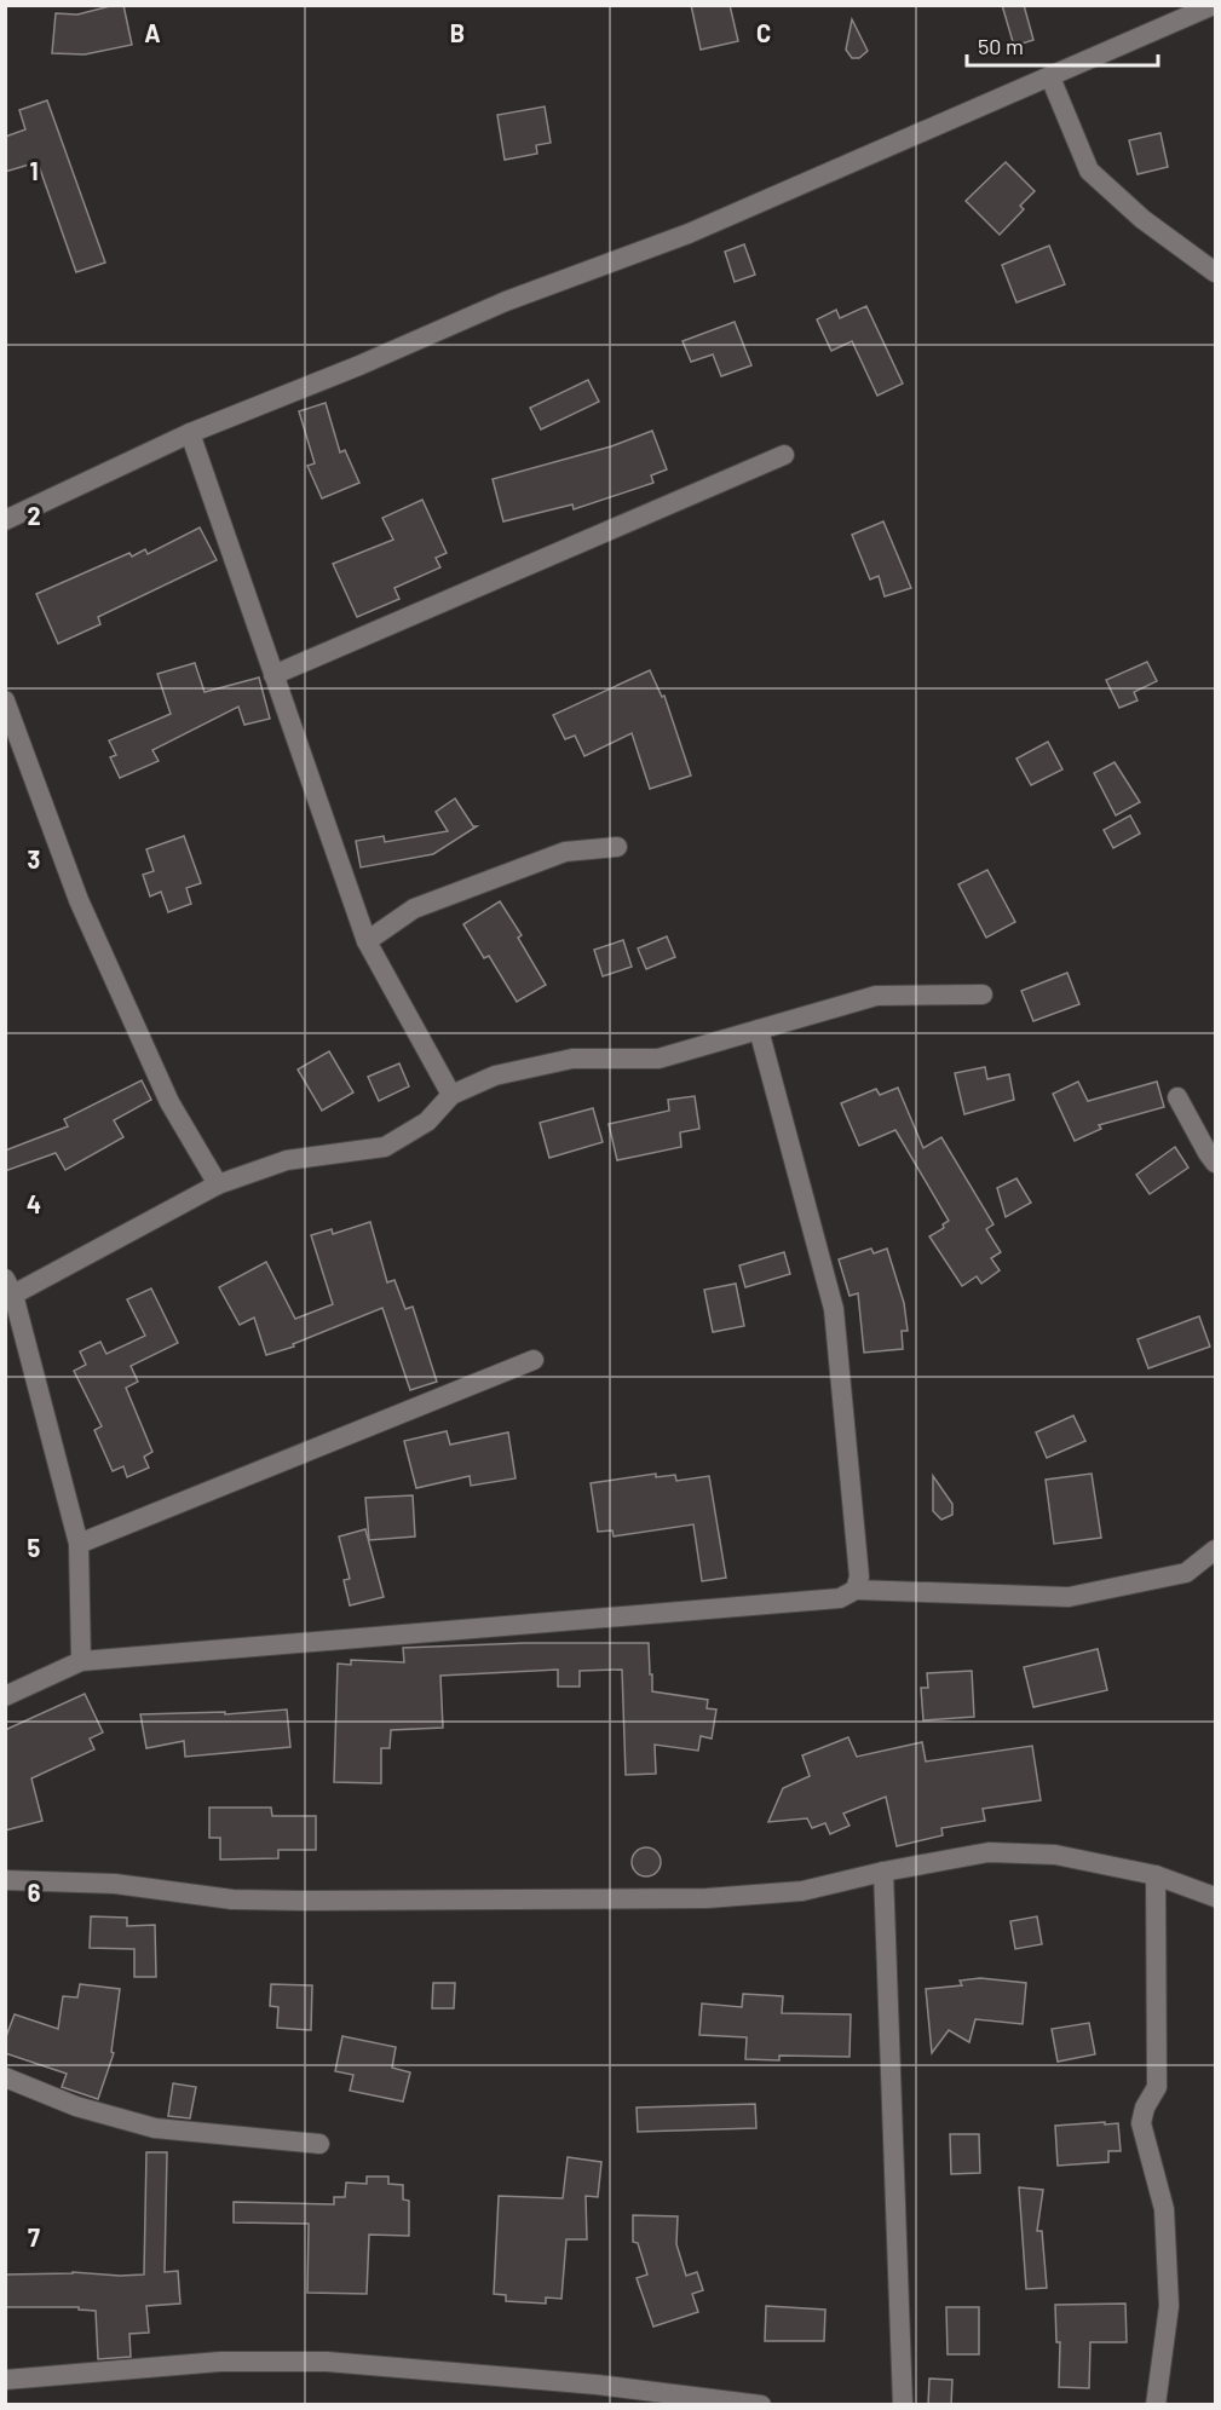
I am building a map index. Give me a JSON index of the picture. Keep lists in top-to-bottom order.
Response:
{
  "scale_bar": "50 m",
  "grid": {
    "columns": ["A", "B", "C"],
    "rows": [
      "1",
      "2",
      "3",
      "4",
      "5",
      "6",
      "7"
    ]
  }
}
